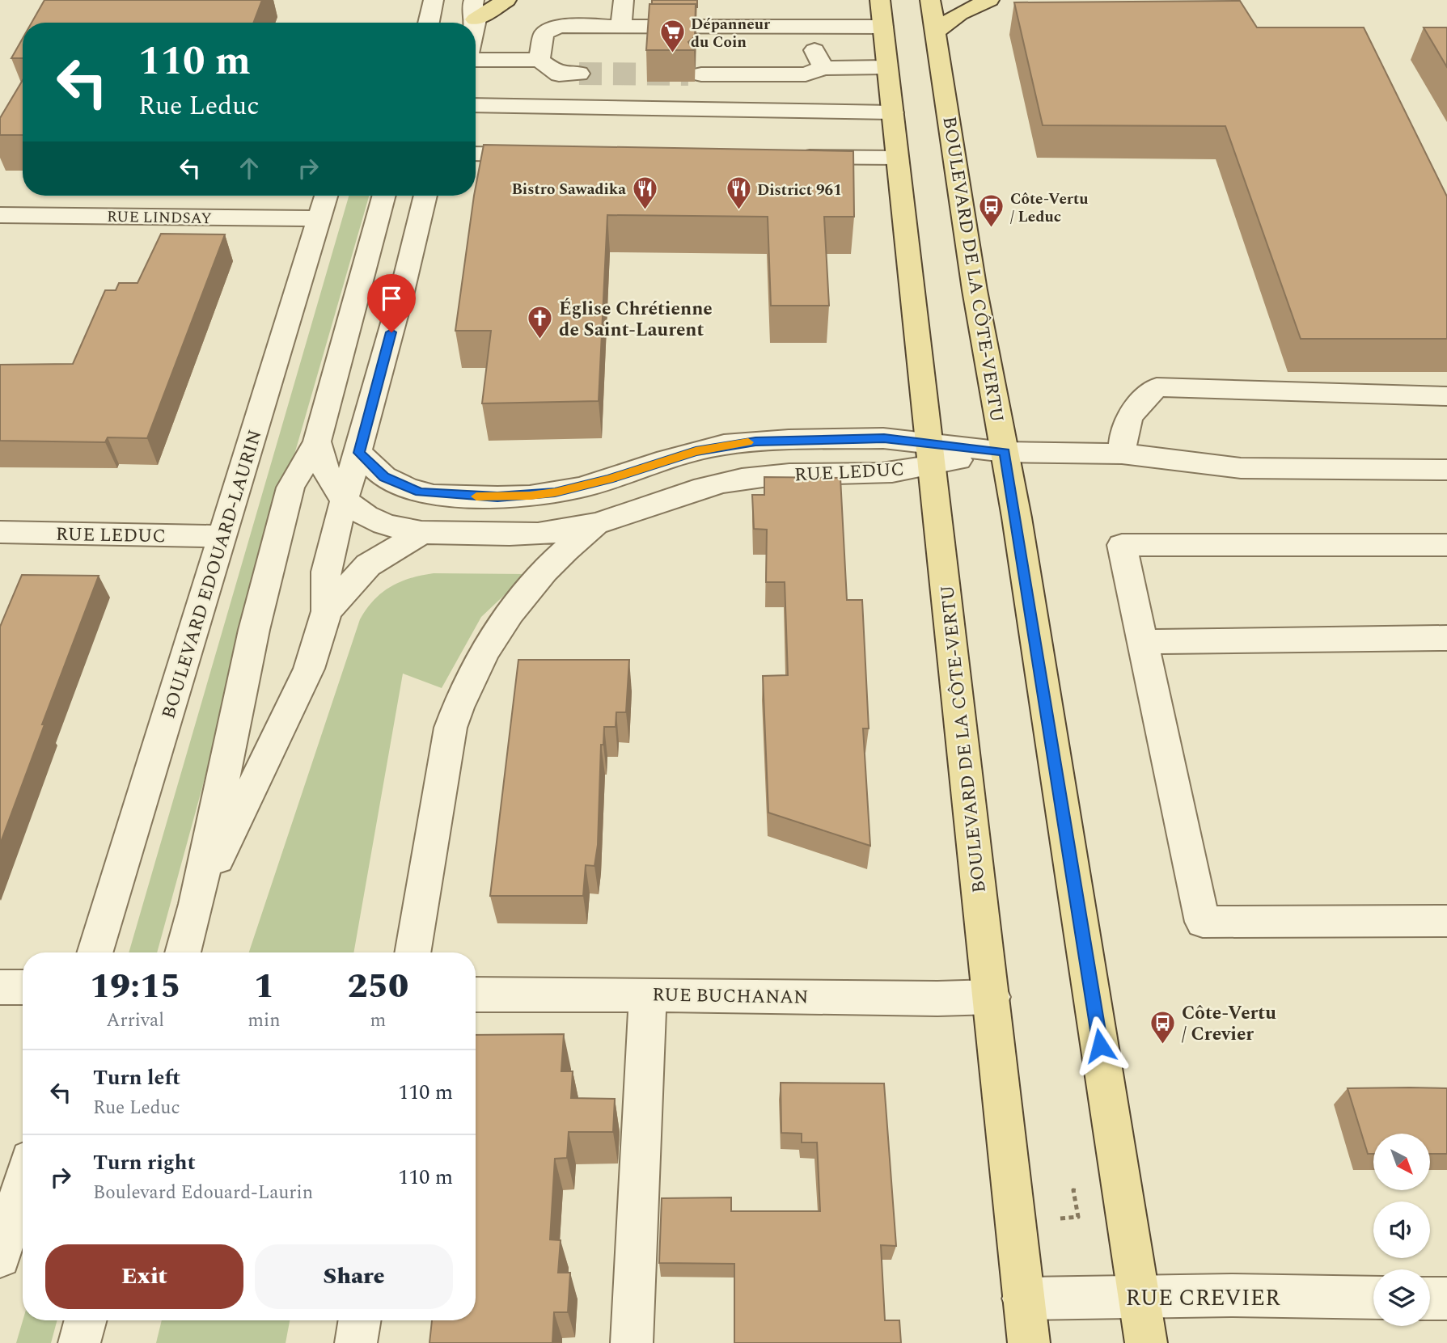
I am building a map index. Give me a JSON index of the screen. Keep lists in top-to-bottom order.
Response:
{
  "streets": {
    "main road": ["BOULEVARD DE LA CÔTE-VERTU"],
    "street": [
      "RUE LINDSAY",
      "RUE LEDUC",
      "BOULEVARD EDOUARD-LAURIN",
      "RUE BUCHANAN",
      "RUE CREVIER"
    ]
  },
  "crossings": [
    ["RUE LINDSAY", "BOULEVARD EDOUARD-LAURIN"],
    ["BOULEVARD DE LA CÔTE-VERTU", "RUE LEDUC"],
    ["BOULEVARD DE LA CÔTE-VERTU", "RUE BUCHANAN"],
    ["BOULEVARD DE LA CÔTE-VERTU", "RUE CREVIER"],
    ["RUE LEDUC", "BOULEVARD EDOUARD-LAURIN"]
  ],
  "places": {
    "supermarket": ["Dépanneur du Coin"],
    "restaurant": ["Bistro Sawadika", "District 961"],
    "bus stop": ["Côte-Vertu / Leduc", "Côte-Vertu / Crevier"],
    "church": ["Église Chrétienne de Saint-Laurent"]
  },
  "north": "bottom right",
  "page": {
    "turn": ["110 m", "Rue Leduc"],
    "eta": [
      "19:15",
      "Arrival",
      "1",
      "min",
      "250",
      "m"
    ],
    "list": [
      {
        "name": "Turn left",
        "note": "Rue Leduc",
        "value": "110 m"
      },
      {
        "name": "Turn right",
        "note": "Boulevard Edouard-Laurin",
        "value": "110 m"
      }
    ],
    "buttons": ["Exit", "Share"]
  }
}
